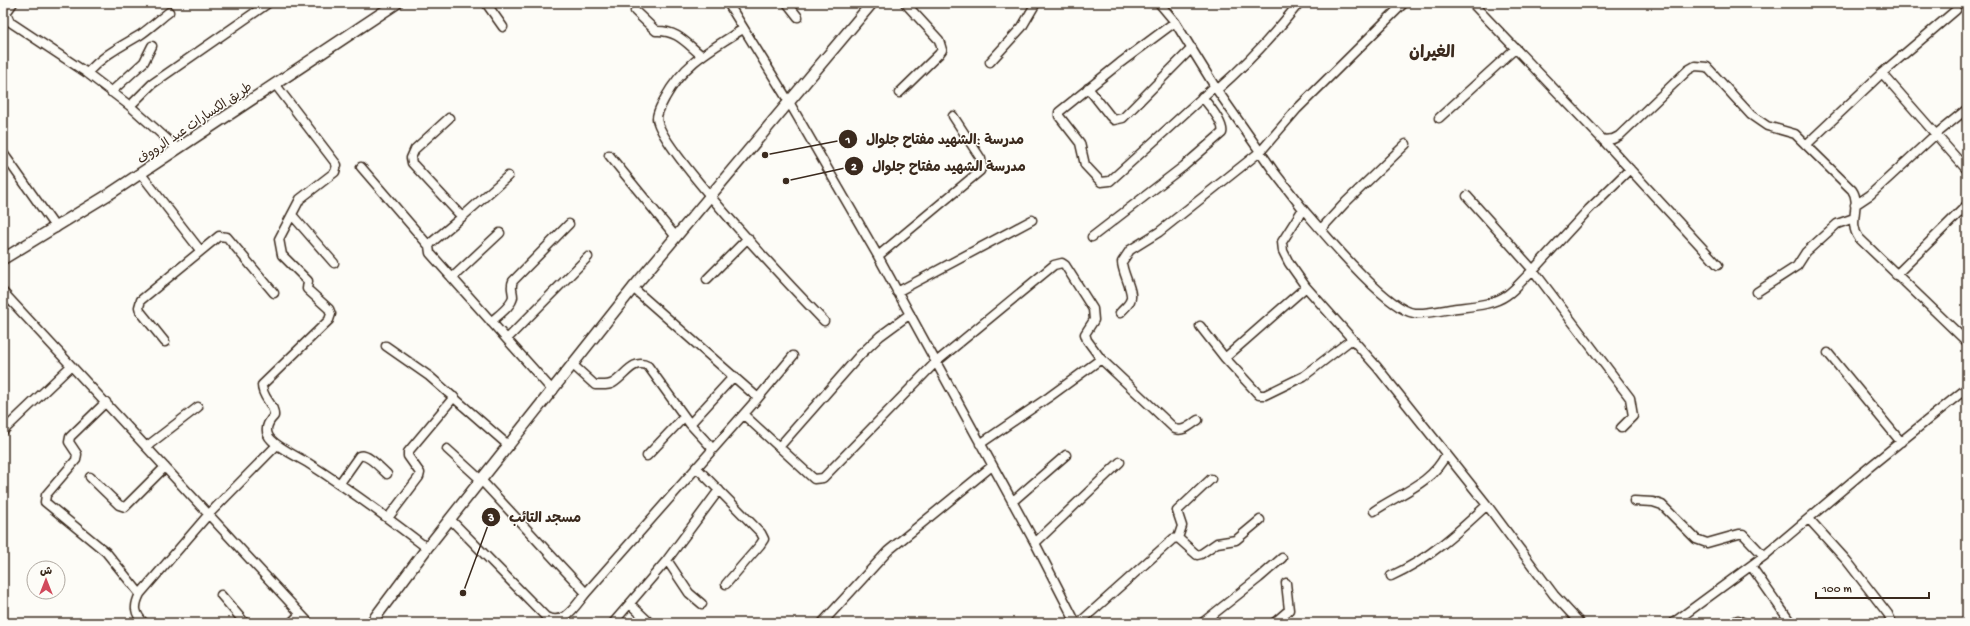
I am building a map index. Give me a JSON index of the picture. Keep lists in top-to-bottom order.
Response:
{
  "streets": {
    "main road": ["طريق الكسارات عبد الرووف"]
  },
  "districts": ["الغيران"],
  "places": ["مدرسة :الشهيد مفتاح جلوال", "مدرسة الشهيد مفتاح جلوال", "مسجد التائب"],
  "scale_bar": "100 m",
  "north": "top"
}
